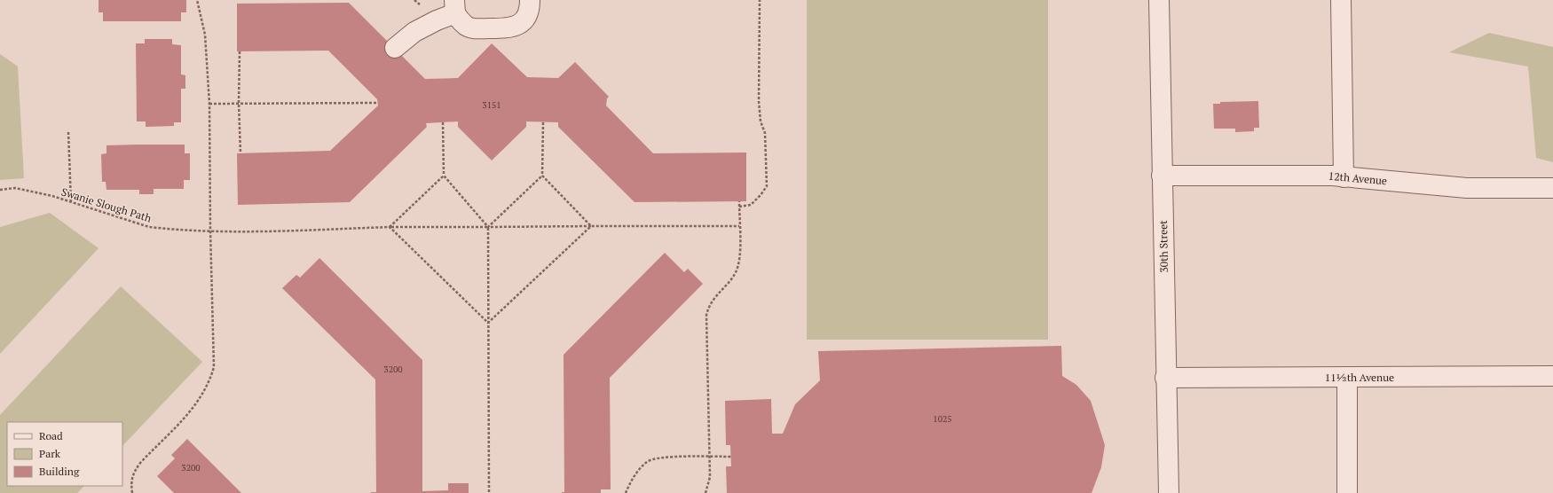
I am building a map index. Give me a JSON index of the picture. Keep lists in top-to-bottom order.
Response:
{
  "streets": {
    "street": ["12th Avenue", "30th Street", "11½th Avenue"],
    "path": ["Swanie Slough Path"]
  },
  "crossings": [
    ["12th Avenue", "30th Street"],
    ["30th Street", "11½th Avenue"]
  ],
  "house_numbers": [
    "3151",
    "3200",
    "1025",
    "3200"
  ],
  "legend": ["Road", "Park", "Building"]
}
